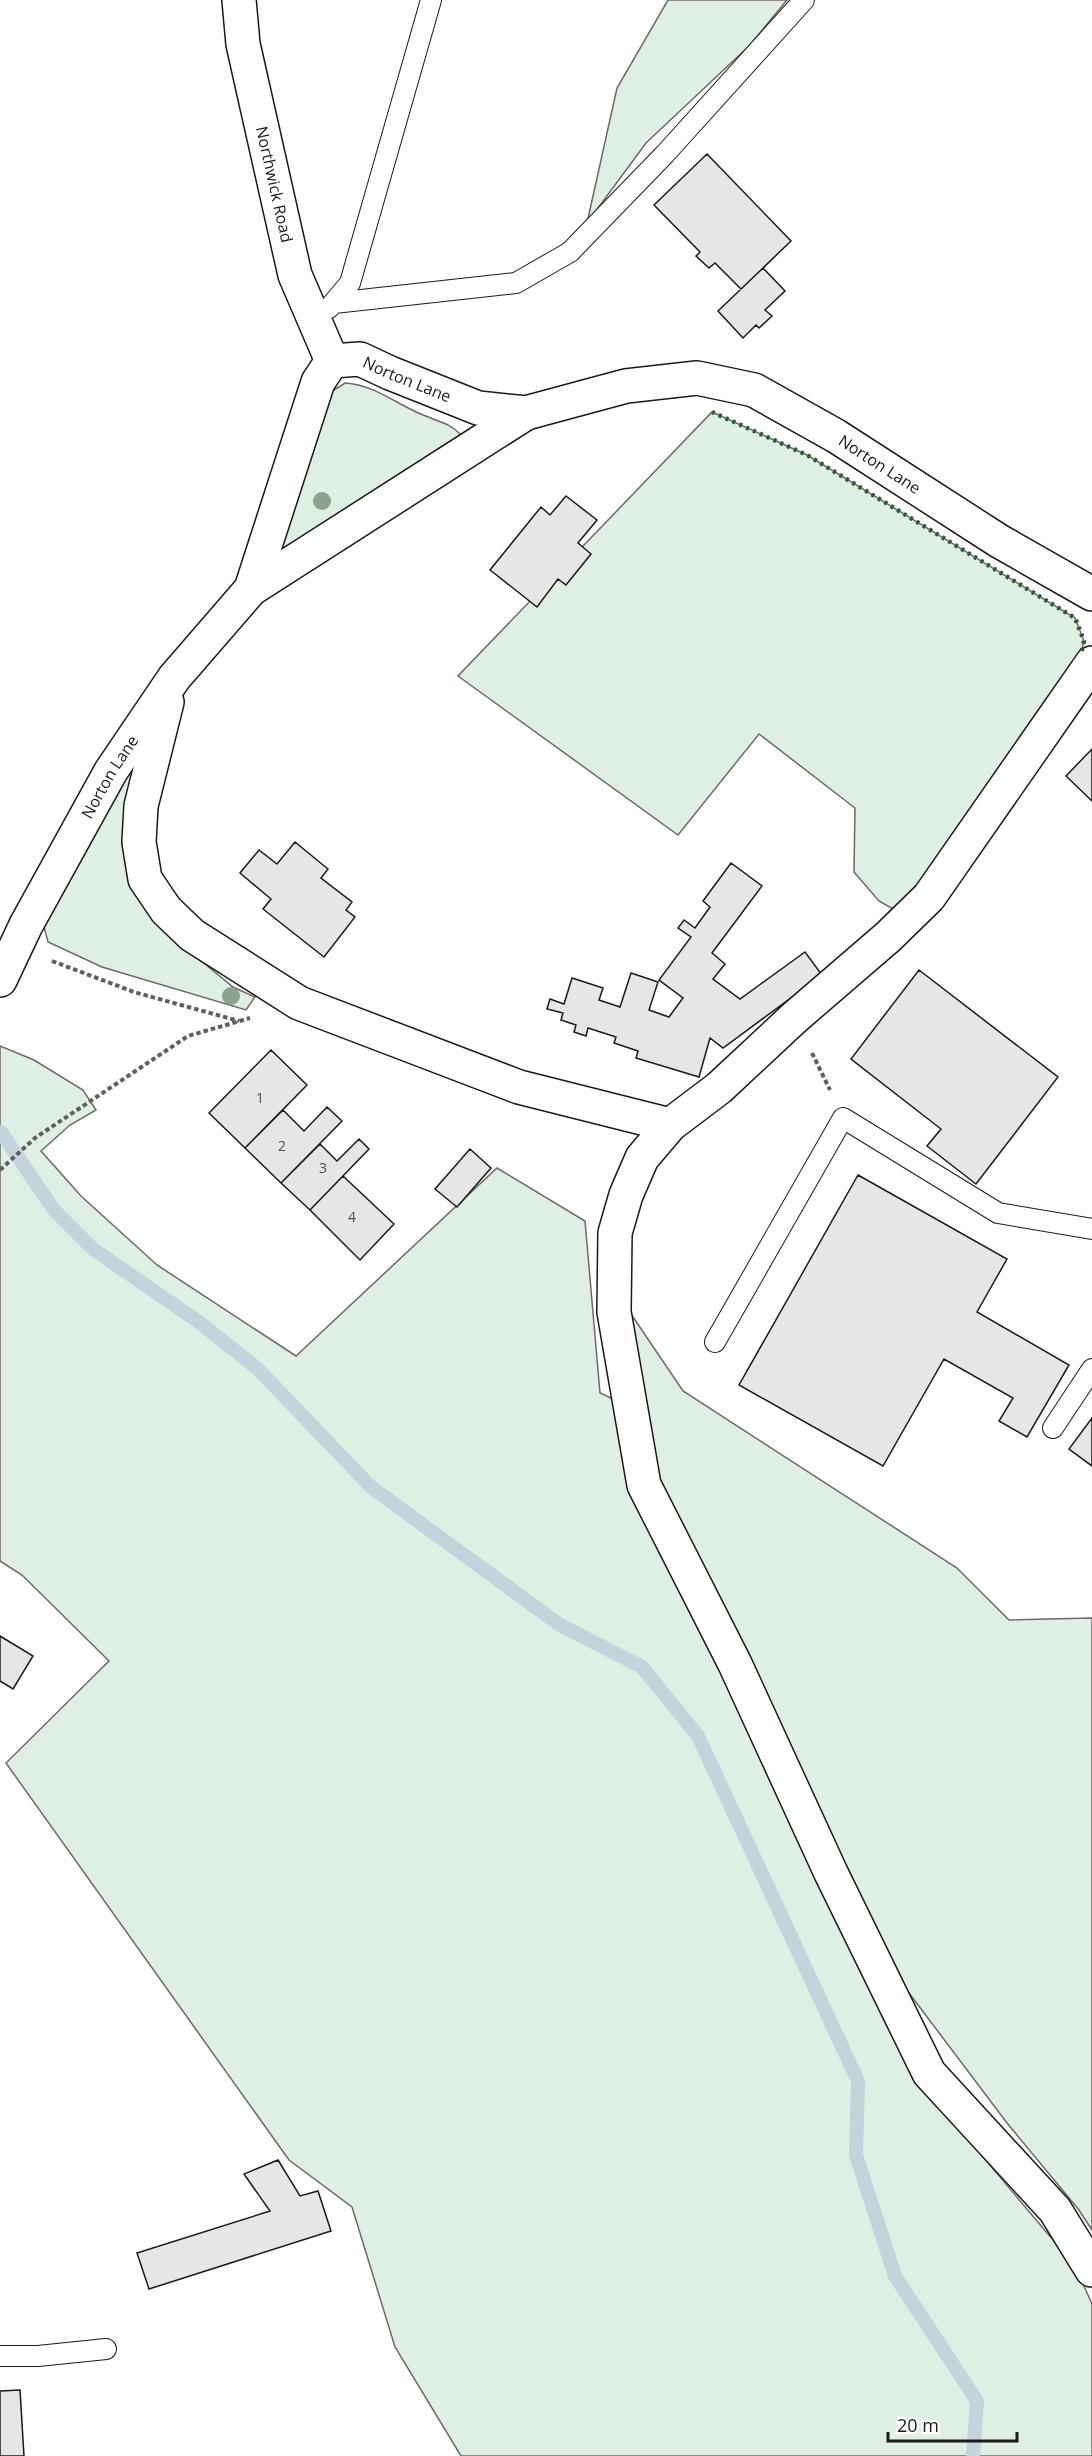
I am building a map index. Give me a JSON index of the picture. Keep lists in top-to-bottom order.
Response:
{
  "streets": {
    "street": ["Northwick Road", "Norton Lane"]
  },
  "crossings": [
    ["Northwick Road", "Norton Lane"]
  ],
  "house_numbers": [
    "1",
    "2",
    "3",
    "4"
  ],
  "scale_bar": "20 m"
}
